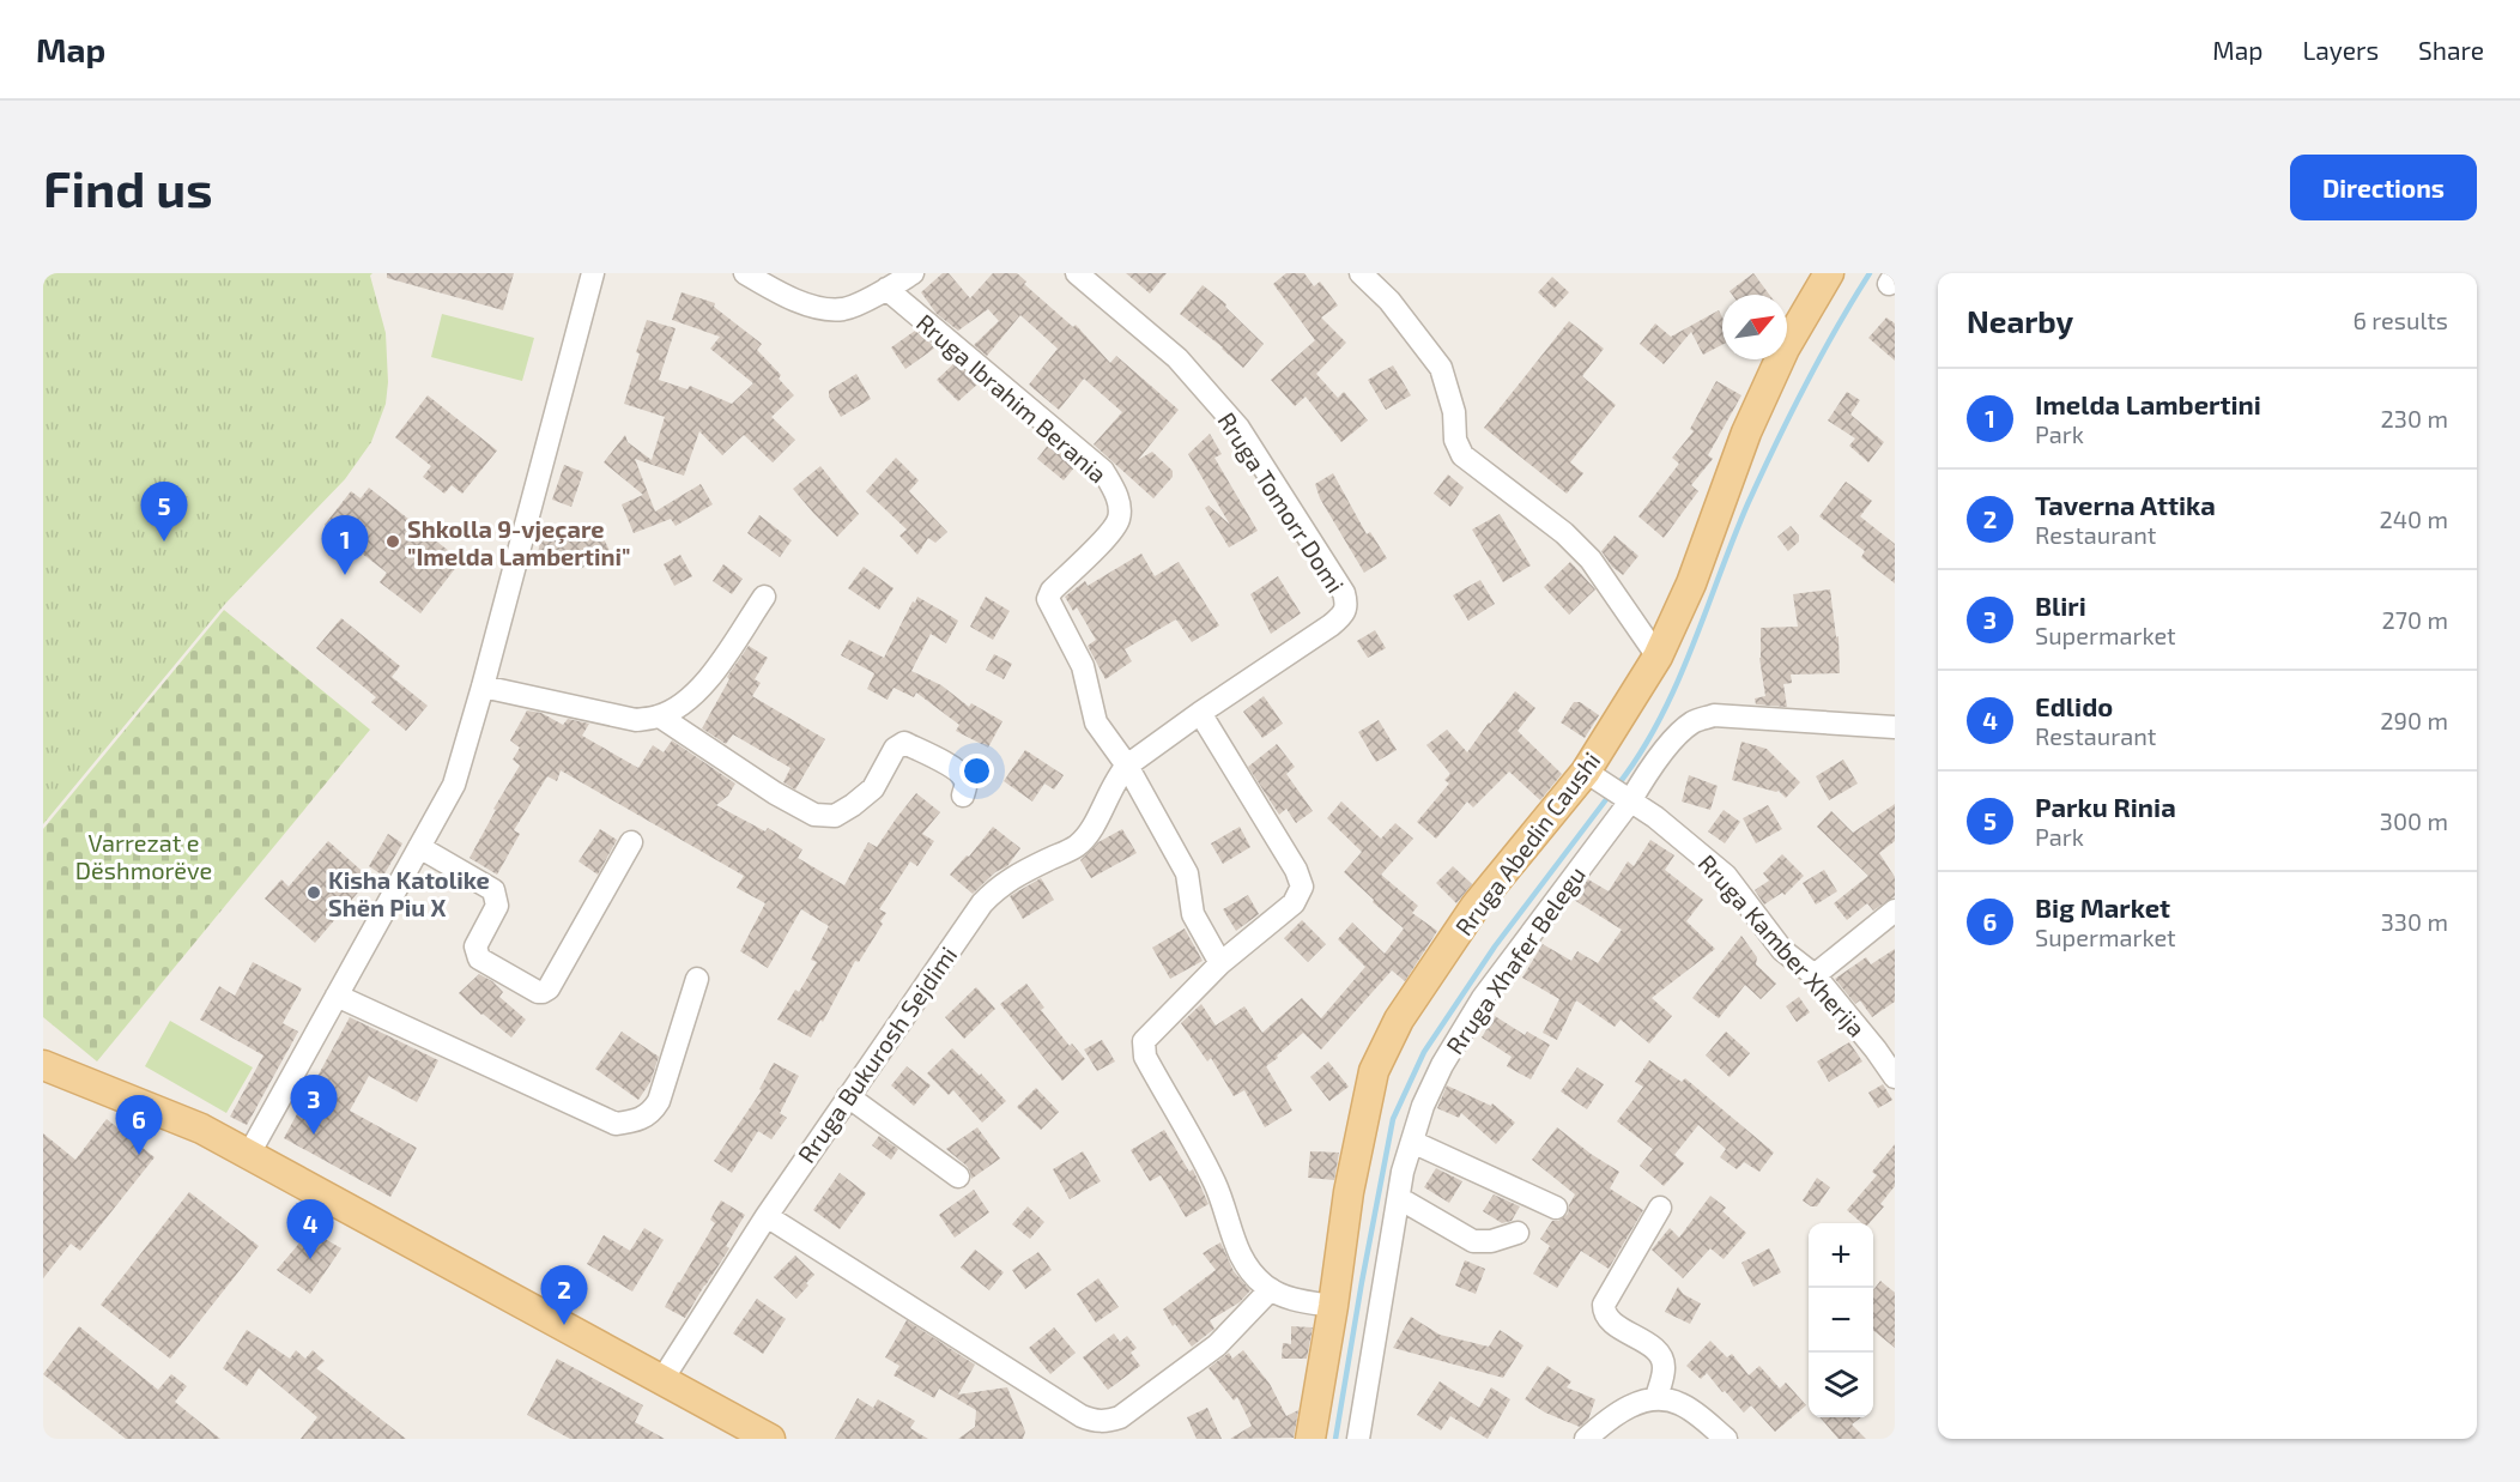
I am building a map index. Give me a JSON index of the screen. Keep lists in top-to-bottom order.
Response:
{
  "streets": {
    "main road": ["Rruga Abedin Caushi"],
    "street": [
      "Rruga Ibrahim Berania",
      "Rruga Tomorr Domi",
      "Rruga Kamber Xherija",
      "Rruga Xhafer Belegu",
      "Rruga Bukurosh Sejdimi"
    ]
  },
  "crossings": [
    ["Rruga Ibrahim Berania", "Rruga Tomorr Domi"],
    ["Rruga Ibrahim Berania", "Rruga Bukurosh Sejdimi"],
    ["Rruga Tomorr Domi", "Rruga Bukurosh Sejdimi"],
    ["Rruga Abedin Caushi", "Rruga Kamber Xherija"],
    ["Rruga Kamber Xherija", "Rruga Xhafer Belegu"]
  ],
  "parks": ["Varrezat e Dëshmorëve"],
  "places": ["Shkolla 9-vjeçare \"Imelda Lambertini\"", "Kisha Katolike Shën Piu X"],
  "north": "top right",
  "page": {
    "header": "Map",
    "nav": ["Map", "Layers", "Share"],
    "buttons": "Directions",
    "title": "Find us",
    "heading": ["Nearby", "6 results"],
    "list": [
      {
        "mark": "1",
        "name": "Imelda Lambertini",
        "note": "Park",
        "value": "230 m"
      },
      {
        "mark": "2",
        "name": "Taverna Attika",
        "note": "Restaurant",
        "value": "240 m"
      },
      {
        "mark": "3",
        "name": "Bliri",
        "note": "Supermarket",
        "value": "270 m"
      },
      {
        "mark": "4",
        "name": "Edlido",
        "note": "Restaurant",
        "value": "290 m"
      },
      {
        "mark": "5",
        "name": "Parku Rinia",
        "note": "Park",
        "value": "300 m"
      },
      {
        "mark": "6",
        "name": "Big Market",
        "note": "Supermarket",
        "value": "330 m"
      }
    ],
    "pins": [
      "5",
      "1",
      "3",
      "6",
      "4",
      "2"
    ],
    "map_buttons": ["+", "−"]
  }
}
